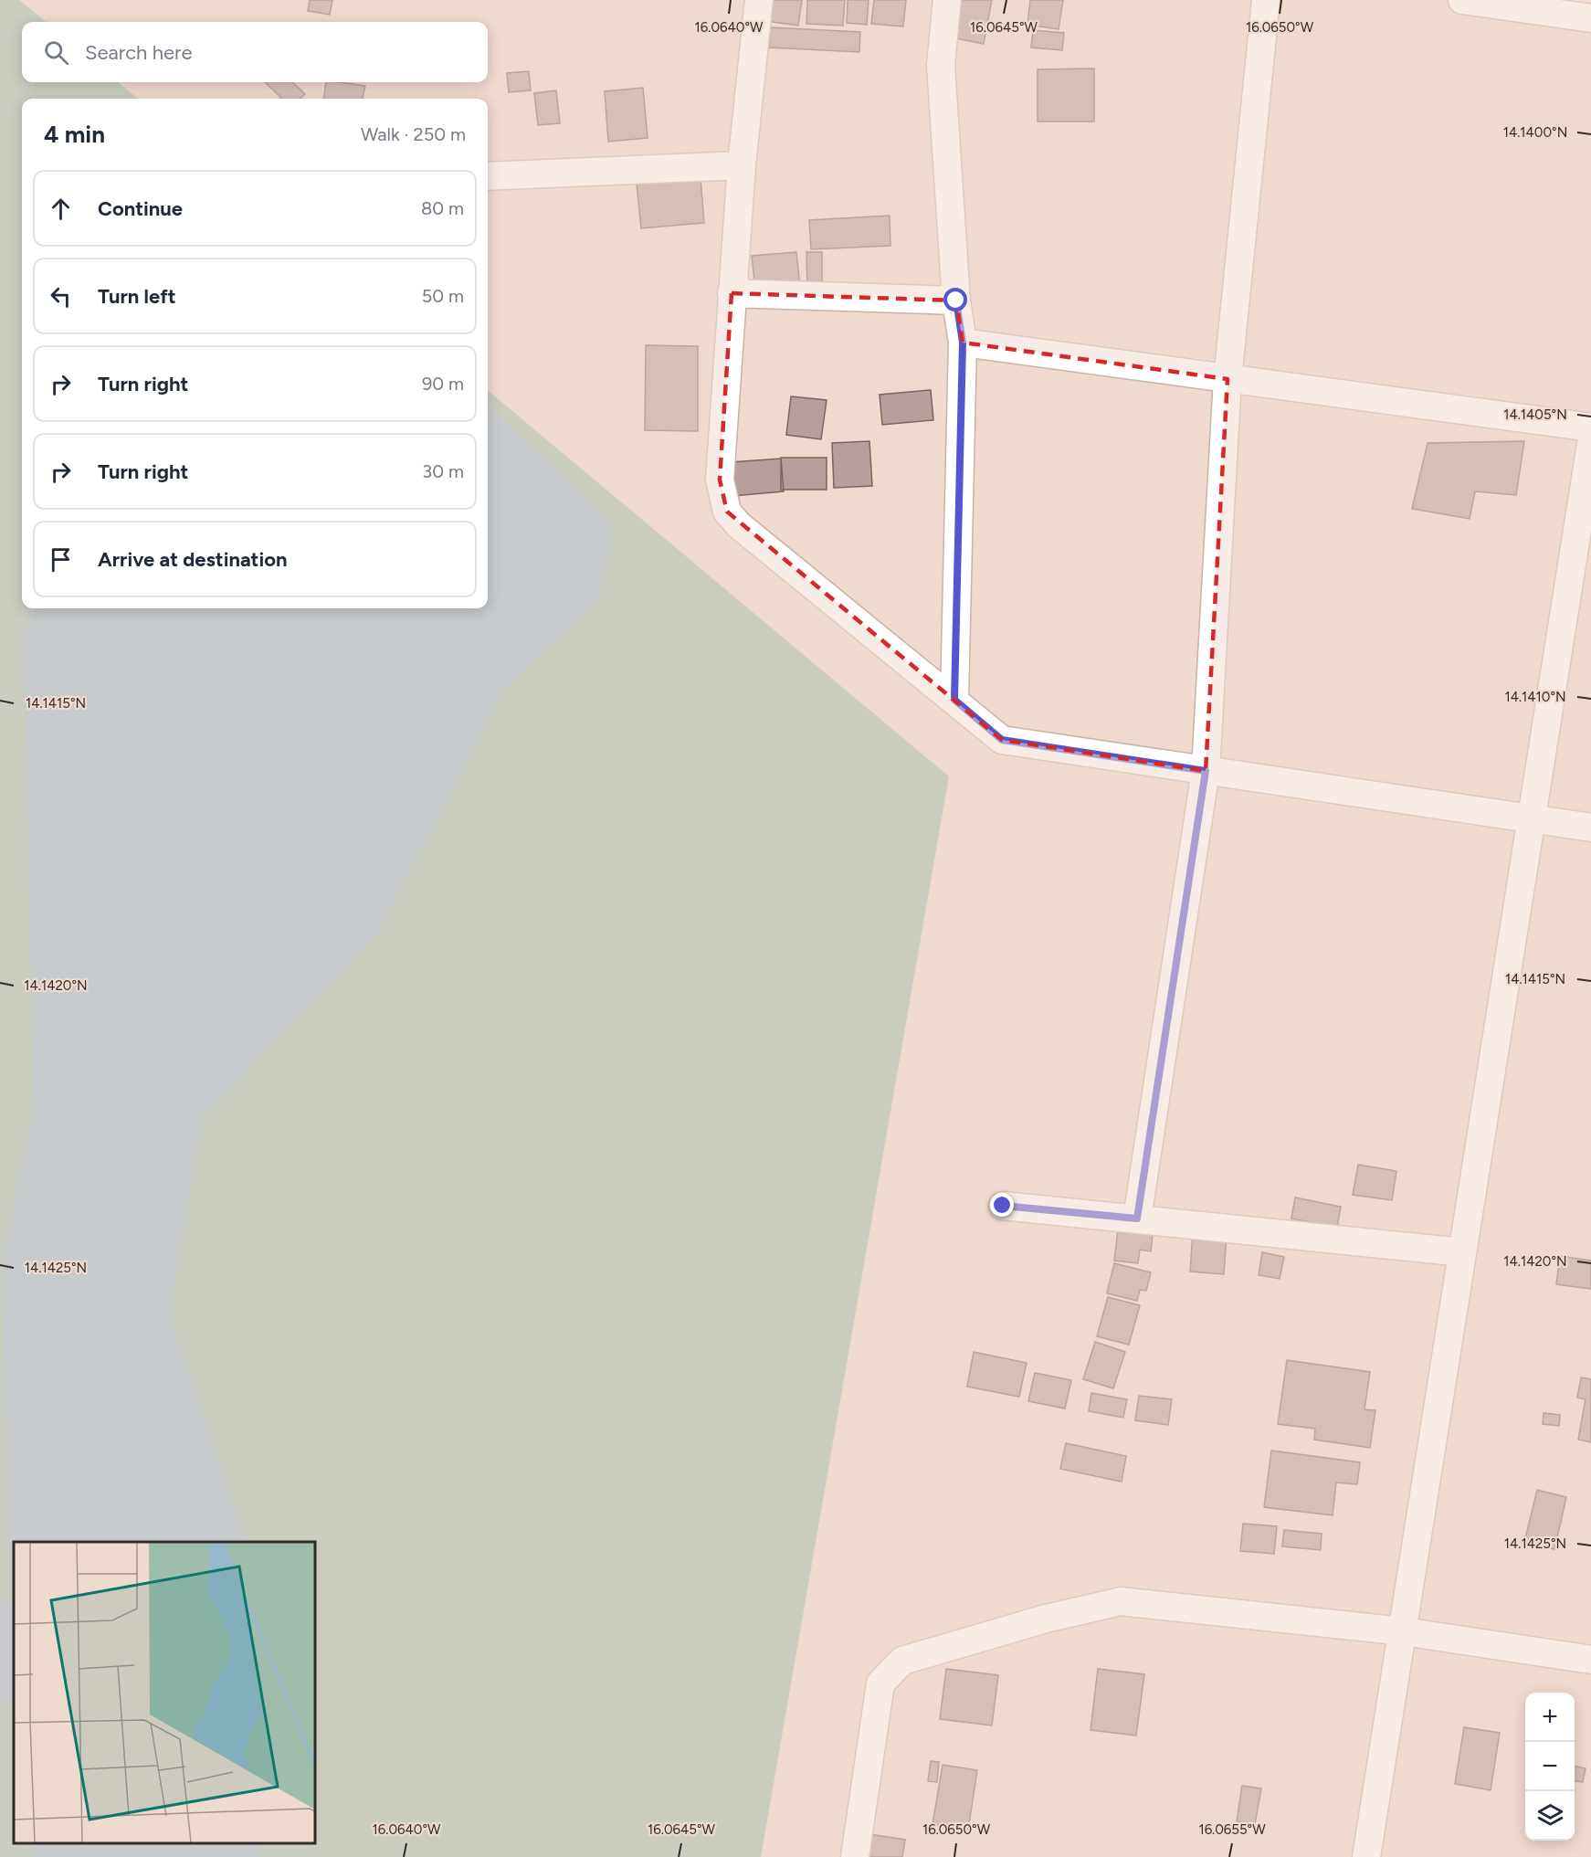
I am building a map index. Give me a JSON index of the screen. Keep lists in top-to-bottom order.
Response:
{
  "page": {
    "search": "Search here",
    "heading": ["4 min", "Walk · 250 m"],
    "list": [
      ["Continue", "80 m"],
      ["Turn left", "50 m"],
      ["Turn right", "90 m"],
      ["Turn right", "30 m"],
      "Arrive at destination"
    ],
    "map_buttons": ["+", "−"]
  },
  "coordinates": [
    "16.0640°W",
    "16.0645°W",
    "16.0650°W",
    "14.1400°N",
    "14.1405°N",
    "14.1410°N",
    "14.1415°N",
    "14.1420°N",
    "14.1425°N",
    "16.0655°W"
  ]
}
